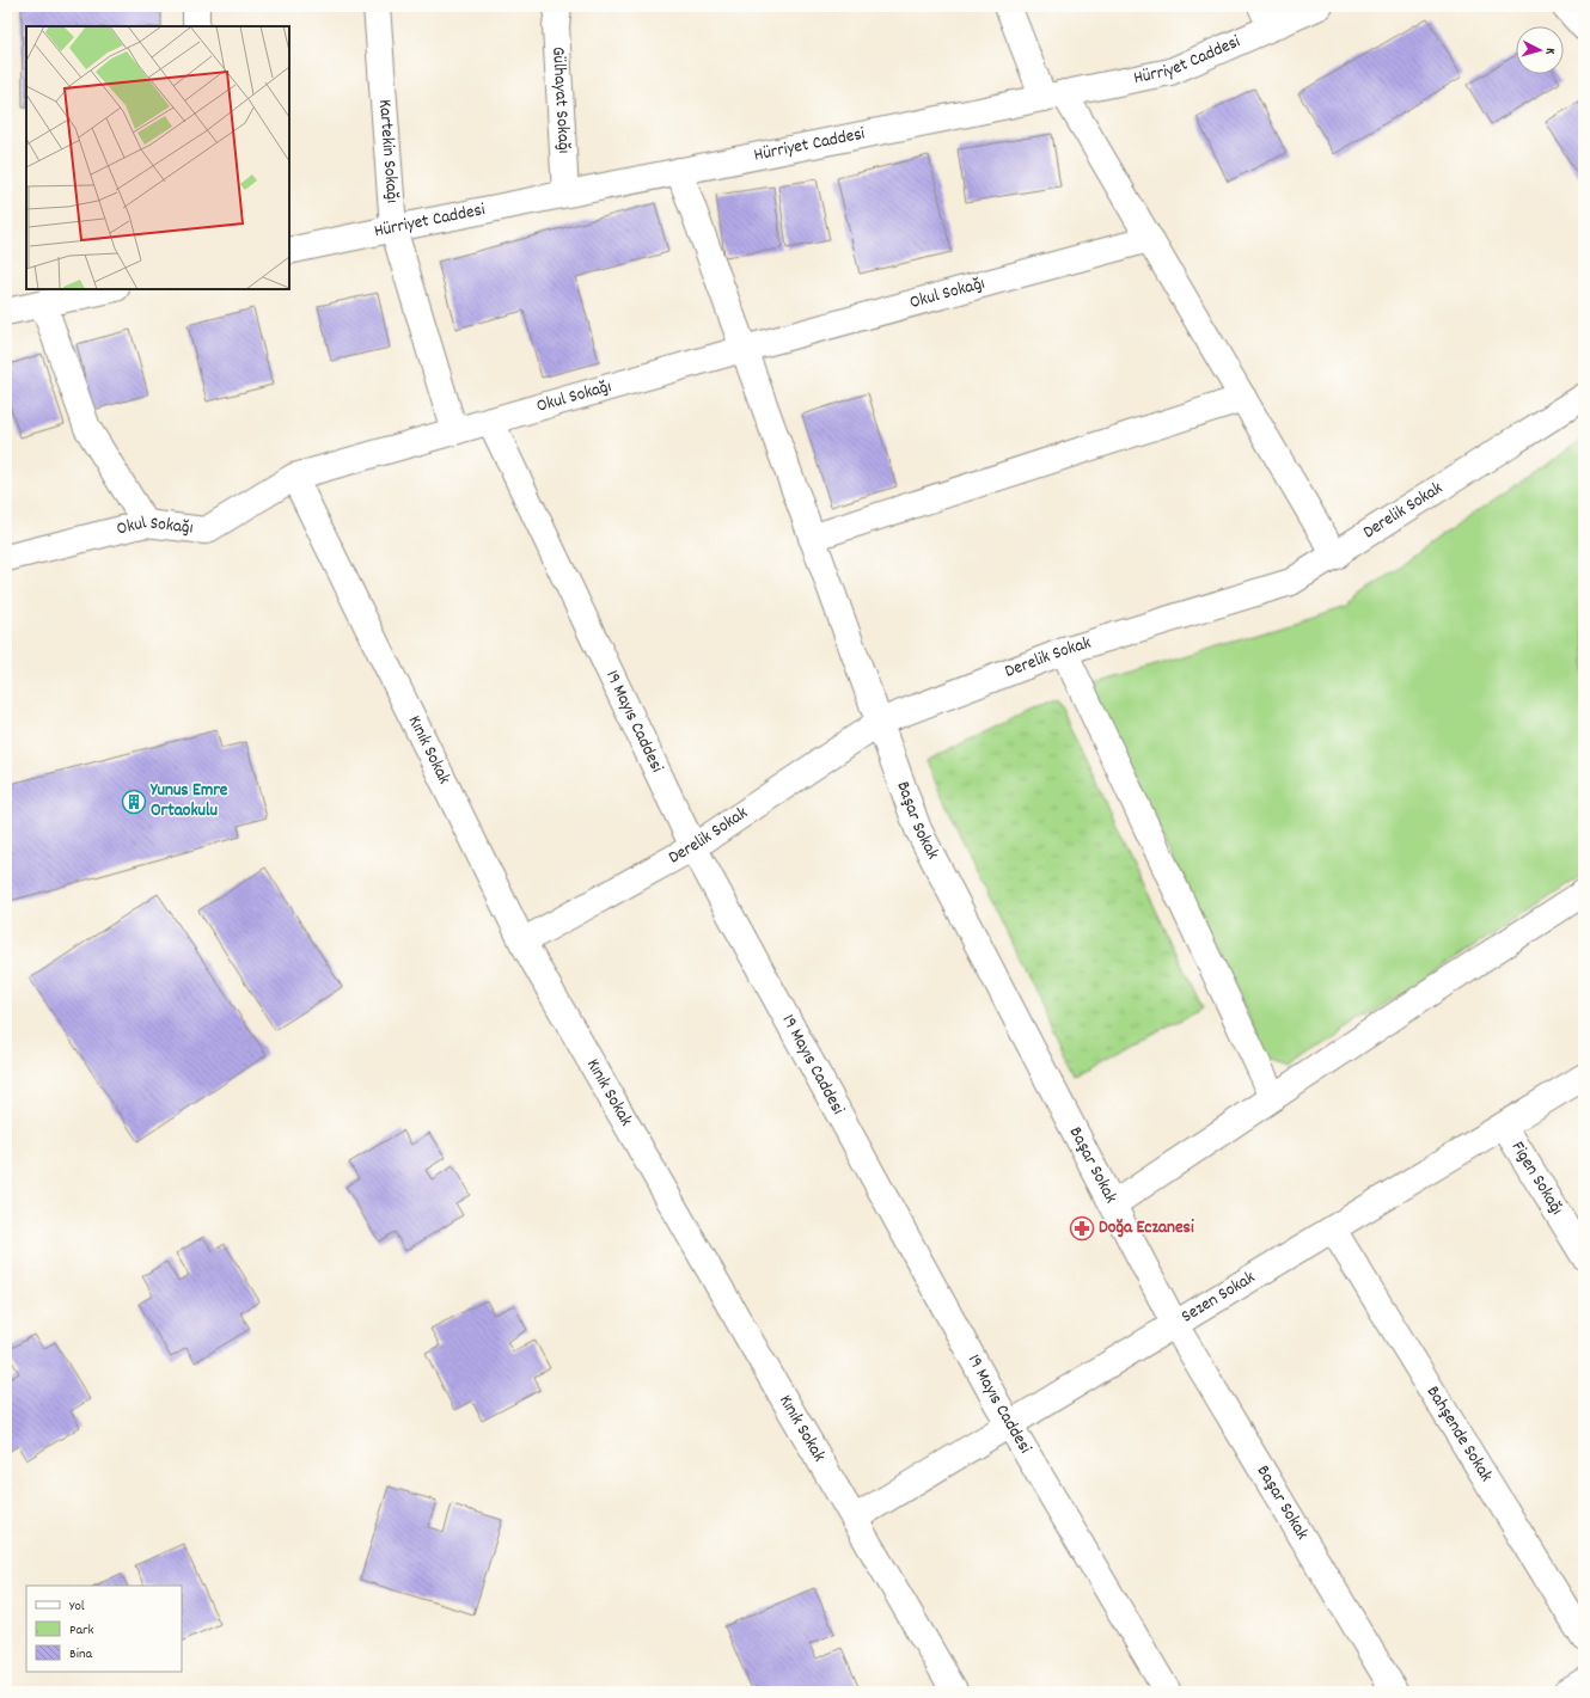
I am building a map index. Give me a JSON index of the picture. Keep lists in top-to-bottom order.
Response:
{
  "streets": {
    "street": [
      "Hürriyet Caddesi",
      "Gülhayat Sokağı",
      "Kartekin Sokağı",
      "Okul Sokağı",
      "Derelik Sokak",
      "19 Mayıs Caddesi",
      "Kınık Sokak",
      "Başar Sokak",
      "Figen Sokağı",
      "Sezen Sokak",
      "Bahşende Sokak"
    ]
  },
  "crossings": [
    ["Hürriyet Caddesi", "Gülhayat Sokağı"],
    ["Hürriyet Caddesi", "Kartekin Sokağı"],
    ["Hürriyet Caddesi", "Başar Sokak"],
    ["Kartekin Sokağı", "Okul Sokağı"],
    ["Okul Sokağı", "19 Mayıs Caddesi"],
    ["Okul Sokağı", "Kınık Sokak"],
    ["Okul Sokağı", "Başar Sokak"],
    ["Derelik Sokak", "19 Mayıs Caddesi"],
    ["Derelik Sokak", "Kınık Sokak"],
    ["Derelik Sokak", "Başar Sokak"],
    ["19 Mayıs Caddesi", "Sezen Sokak"],
    ["Kınık Sokak", "Sezen Sokak"],
    ["Başar Sokak", "Sezen Sokak"],
    ["Figen Sokağı", "Sezen Sokak"],
    ["Sezen Sokak", "Bahşende Sokak"]
  ],
  "places": {
    "building": ["Yunus Emre Ortaokulu"],
    "pharmacy": ["Doğa Eczanesi"]
  },
  "legend": ["Yol", "Park", "Bina"],
  "north": "right"
}
